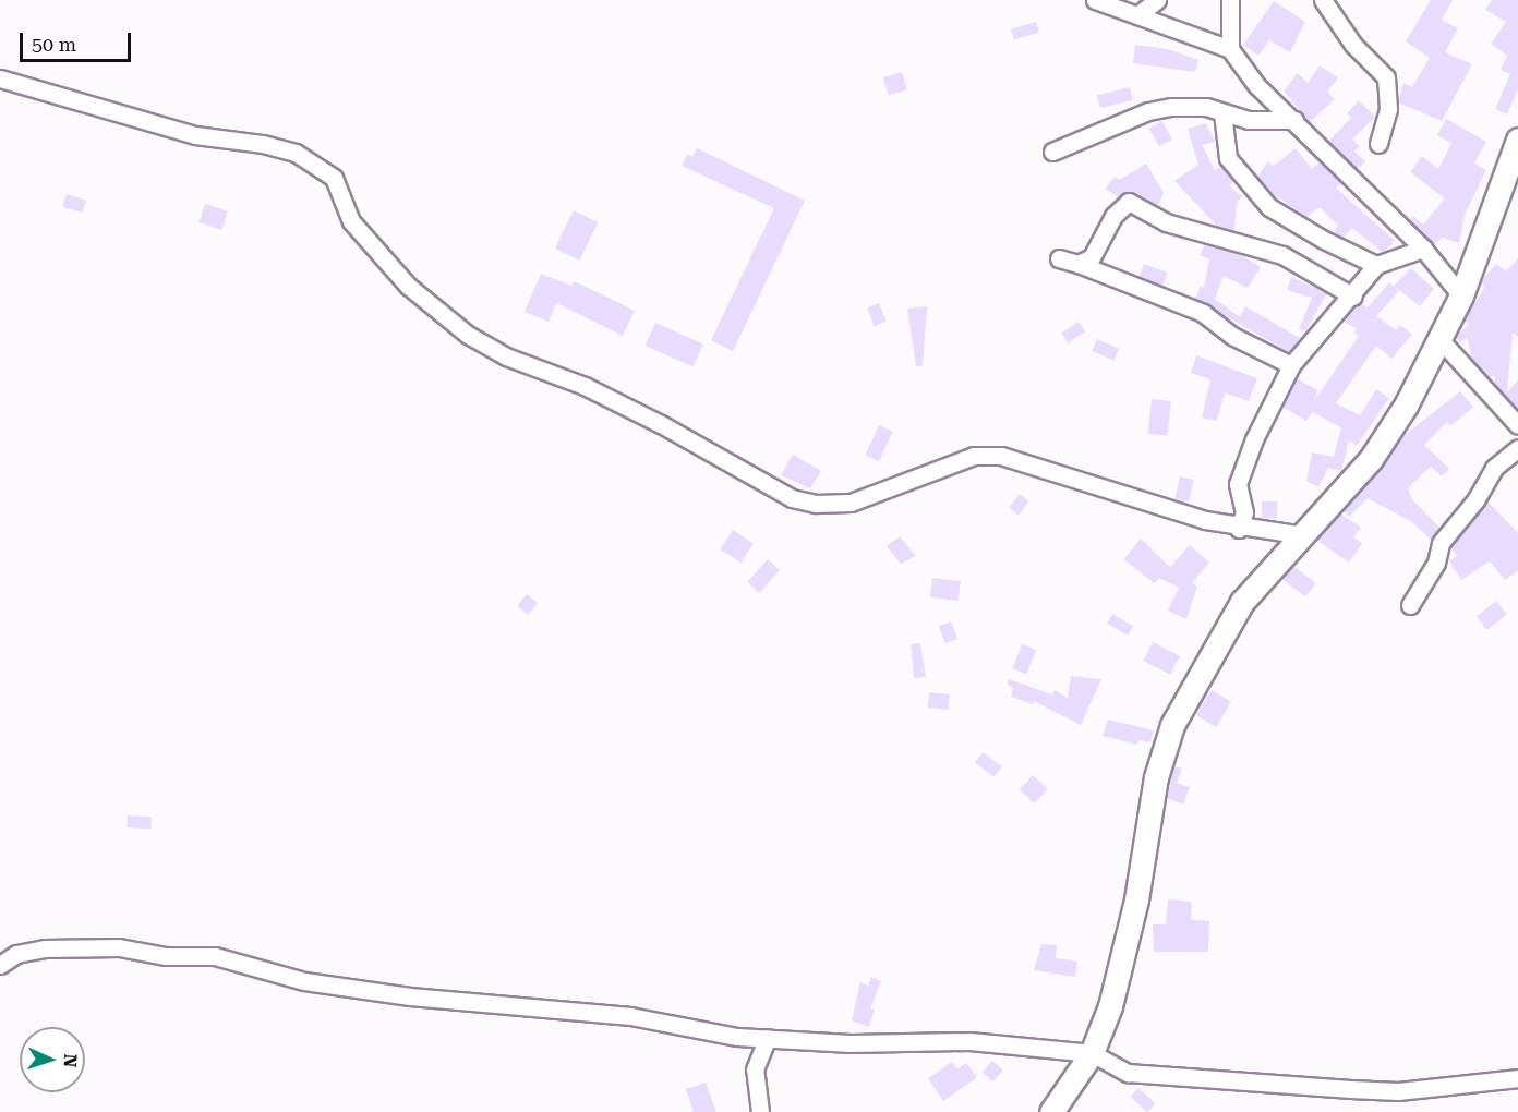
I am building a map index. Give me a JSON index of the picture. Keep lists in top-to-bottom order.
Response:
{
  "scale_bar": "50 m",
  "north": "right"
}
